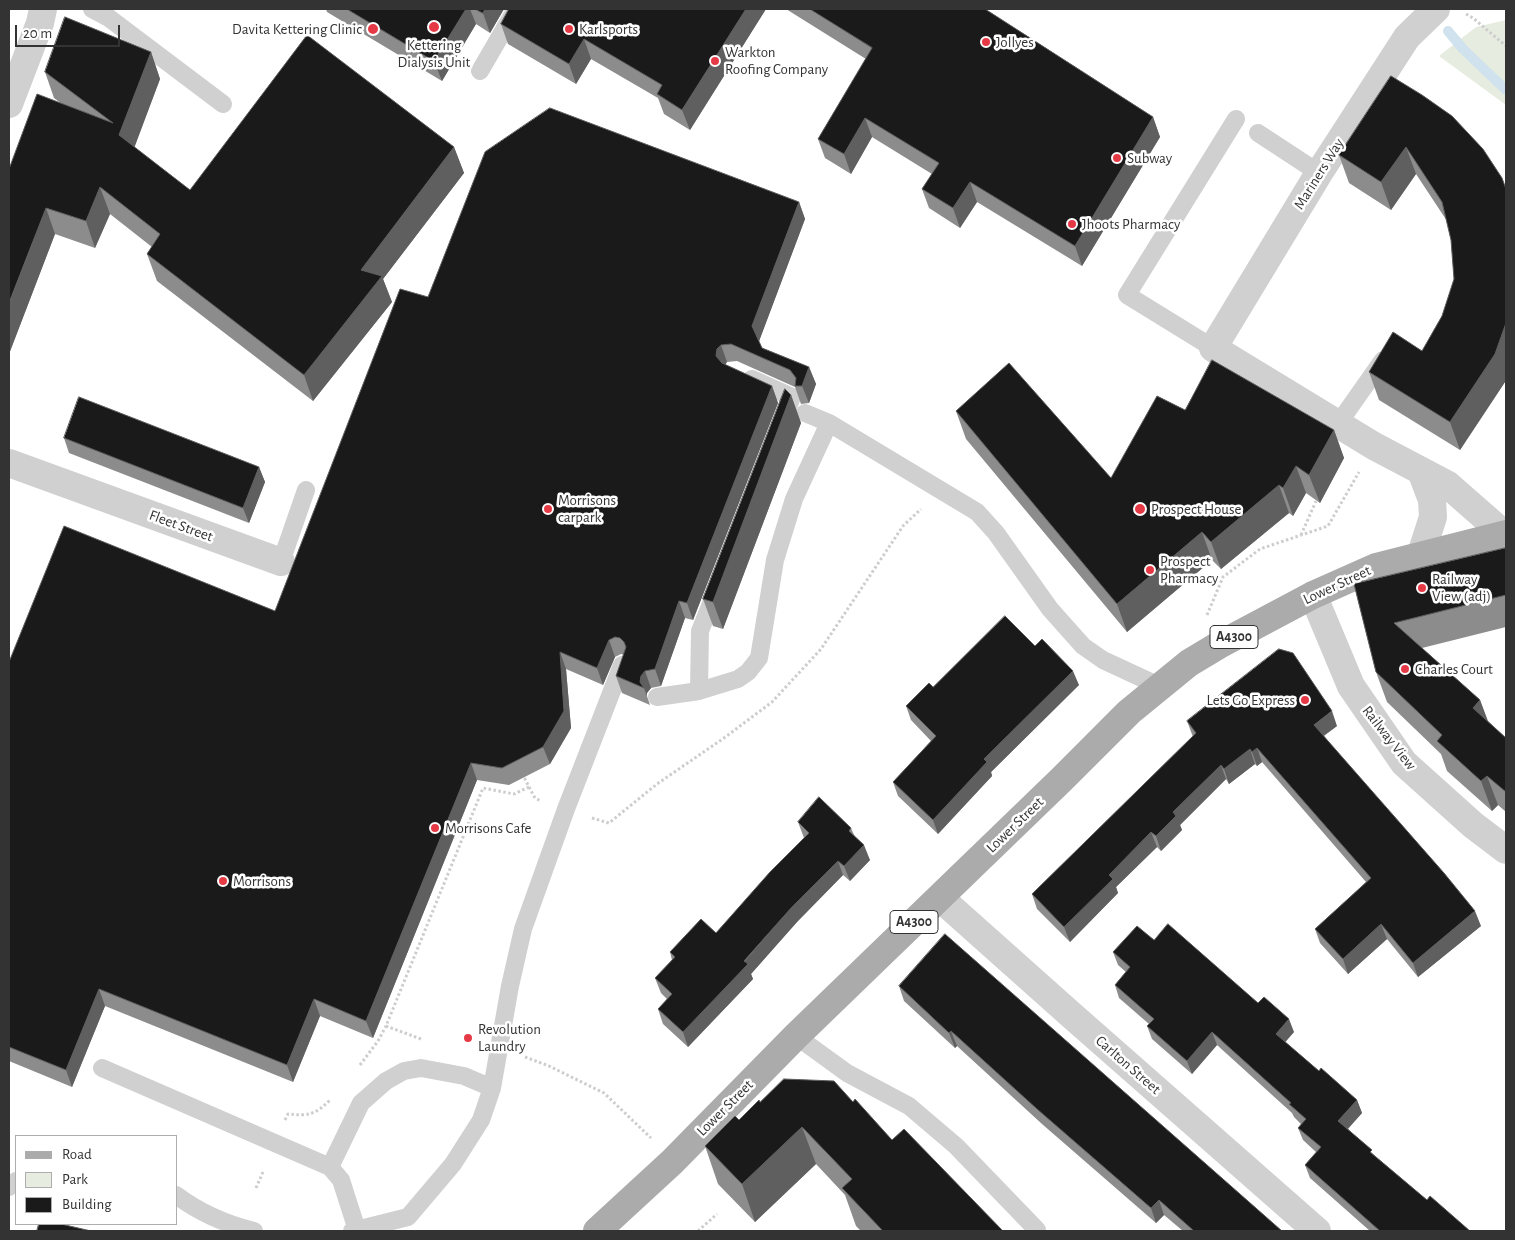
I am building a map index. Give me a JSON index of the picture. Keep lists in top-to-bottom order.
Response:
{
  "streets": {
    "main road": ["Lower Street", "A4300"],
    "street": [
      "Mariners Way",
      "Fleet Street",
      "Railway View",
      "Carlton Street"
    ]
  },
  "crossings": [
    ["Lower Street", "Railway View"],
    ["Lower Street", "Carlton Street"]
  ],
  "places": [
    "Kettering Dialysis Unit",
    "Davita Kettering Clinic",
    "Karlsports",
    "Jollyes",
    "Warkton Roofing Company",
    "Subway",
    "Jhoots Pharmacy",
    "Morrisons carpark",
    "Prospect House",
    "Prospect Pharmacy",
    "Railway View (adj)",
    "Charles Court",
    "Lets Go Express",
    "Morrisons Cafe",
    "Morrisons",
    "Revolution Laundry"
  ],
  "legend": ["Road", "Park", "Building"],
  "scale_bar": "20 m"
}
